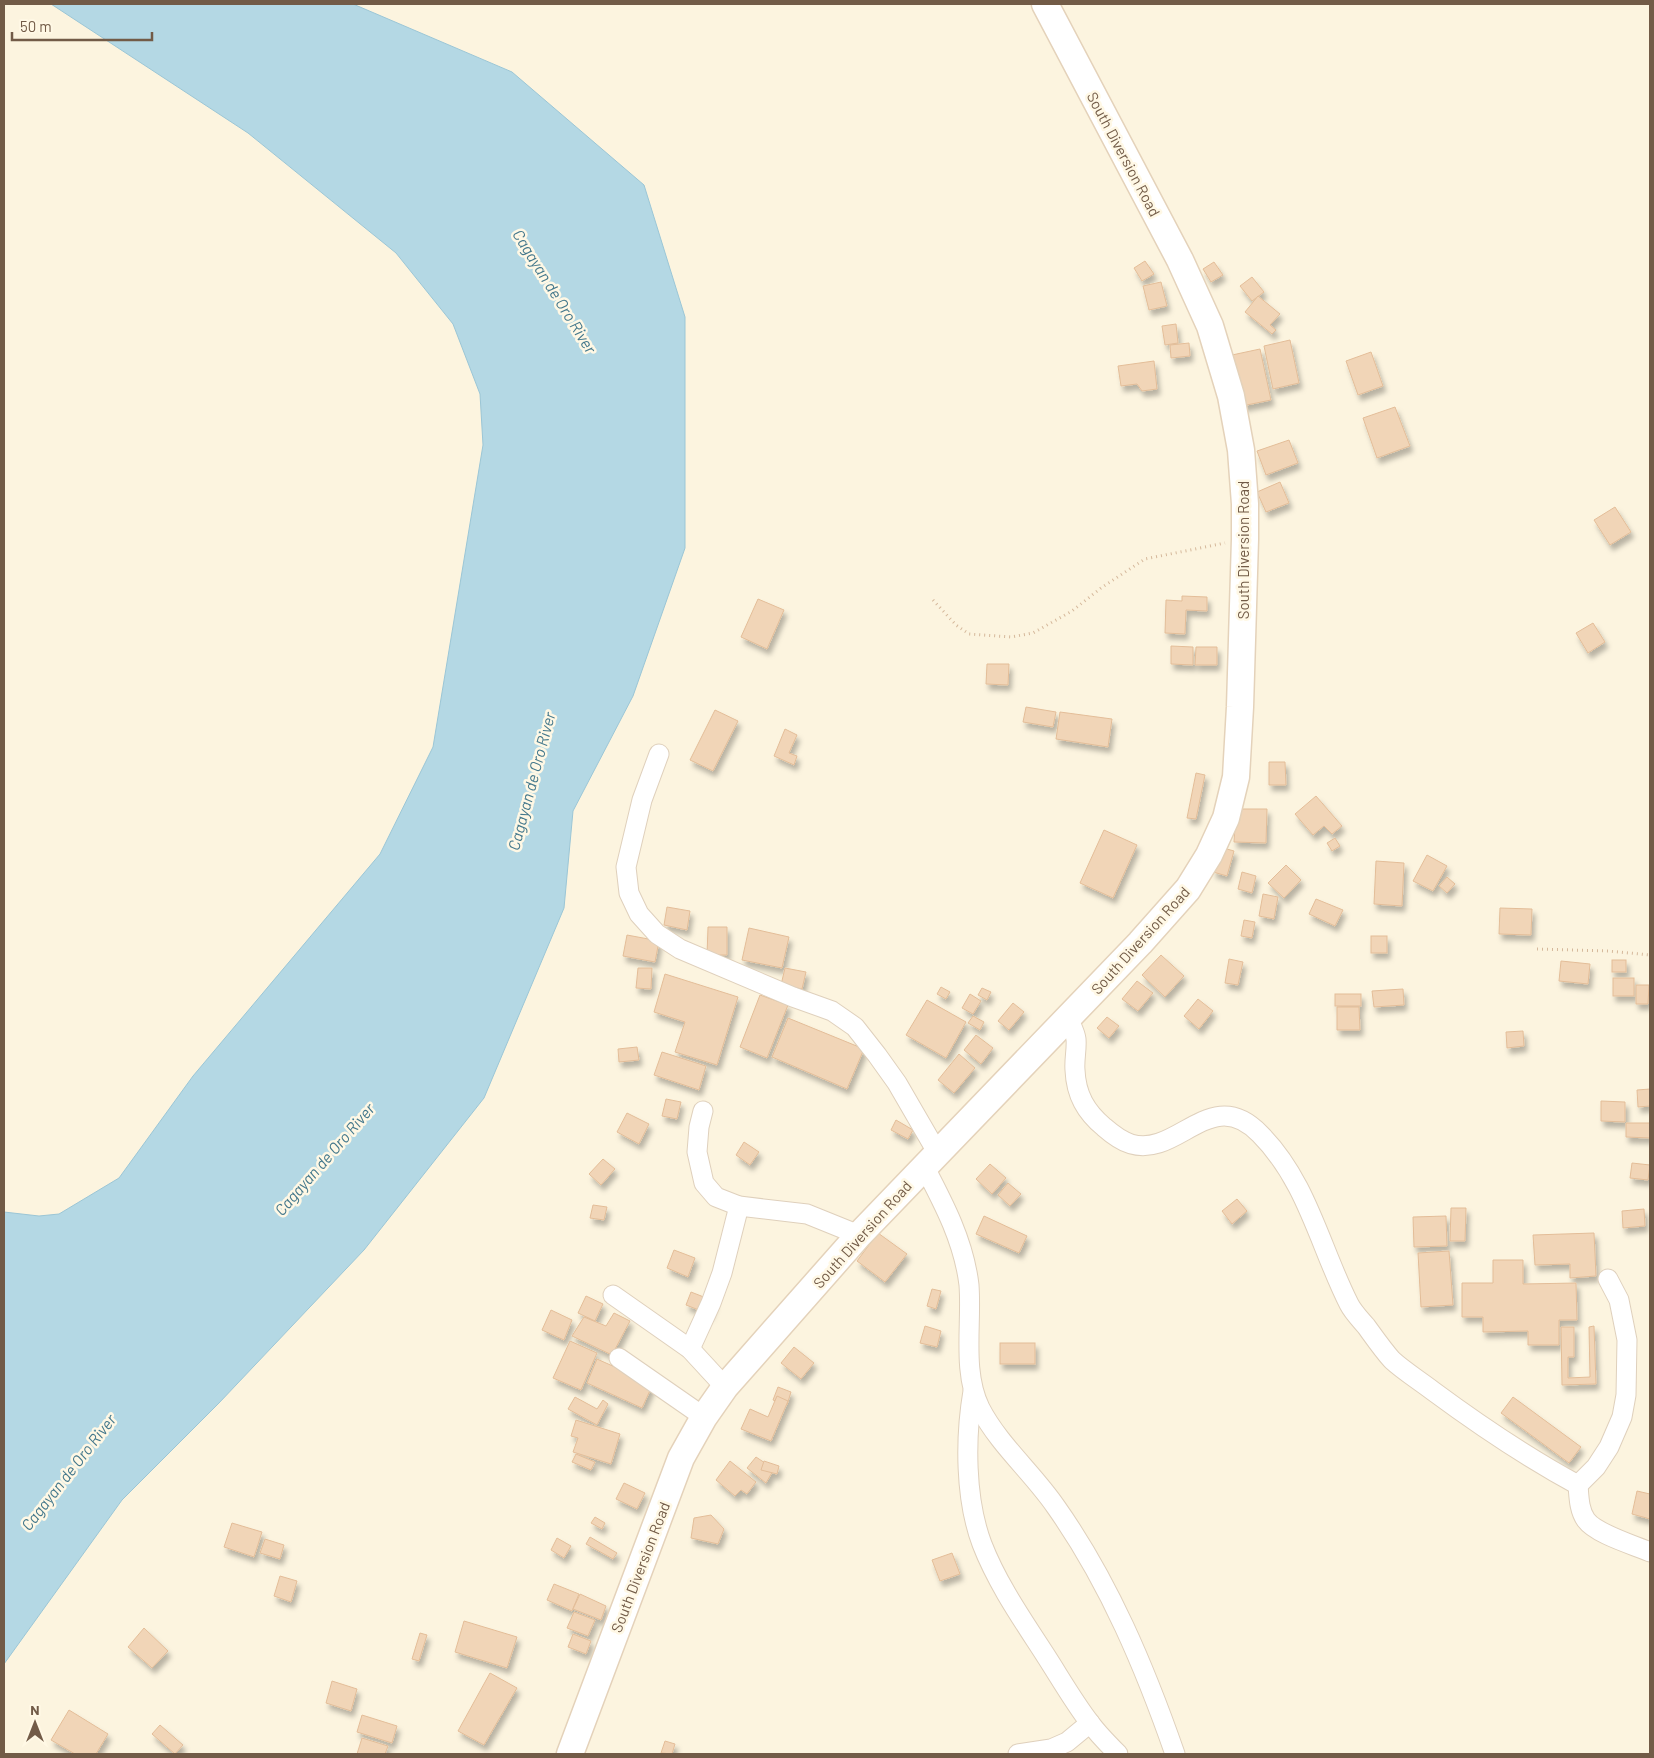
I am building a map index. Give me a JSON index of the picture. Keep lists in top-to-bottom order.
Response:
{
  "streets": {
    "main road": ["South Diversion Road"]
  },
  "water": ["Cagayan de Oro River"],
  "scale_bar": "50 m",
  "north": "top"
}
